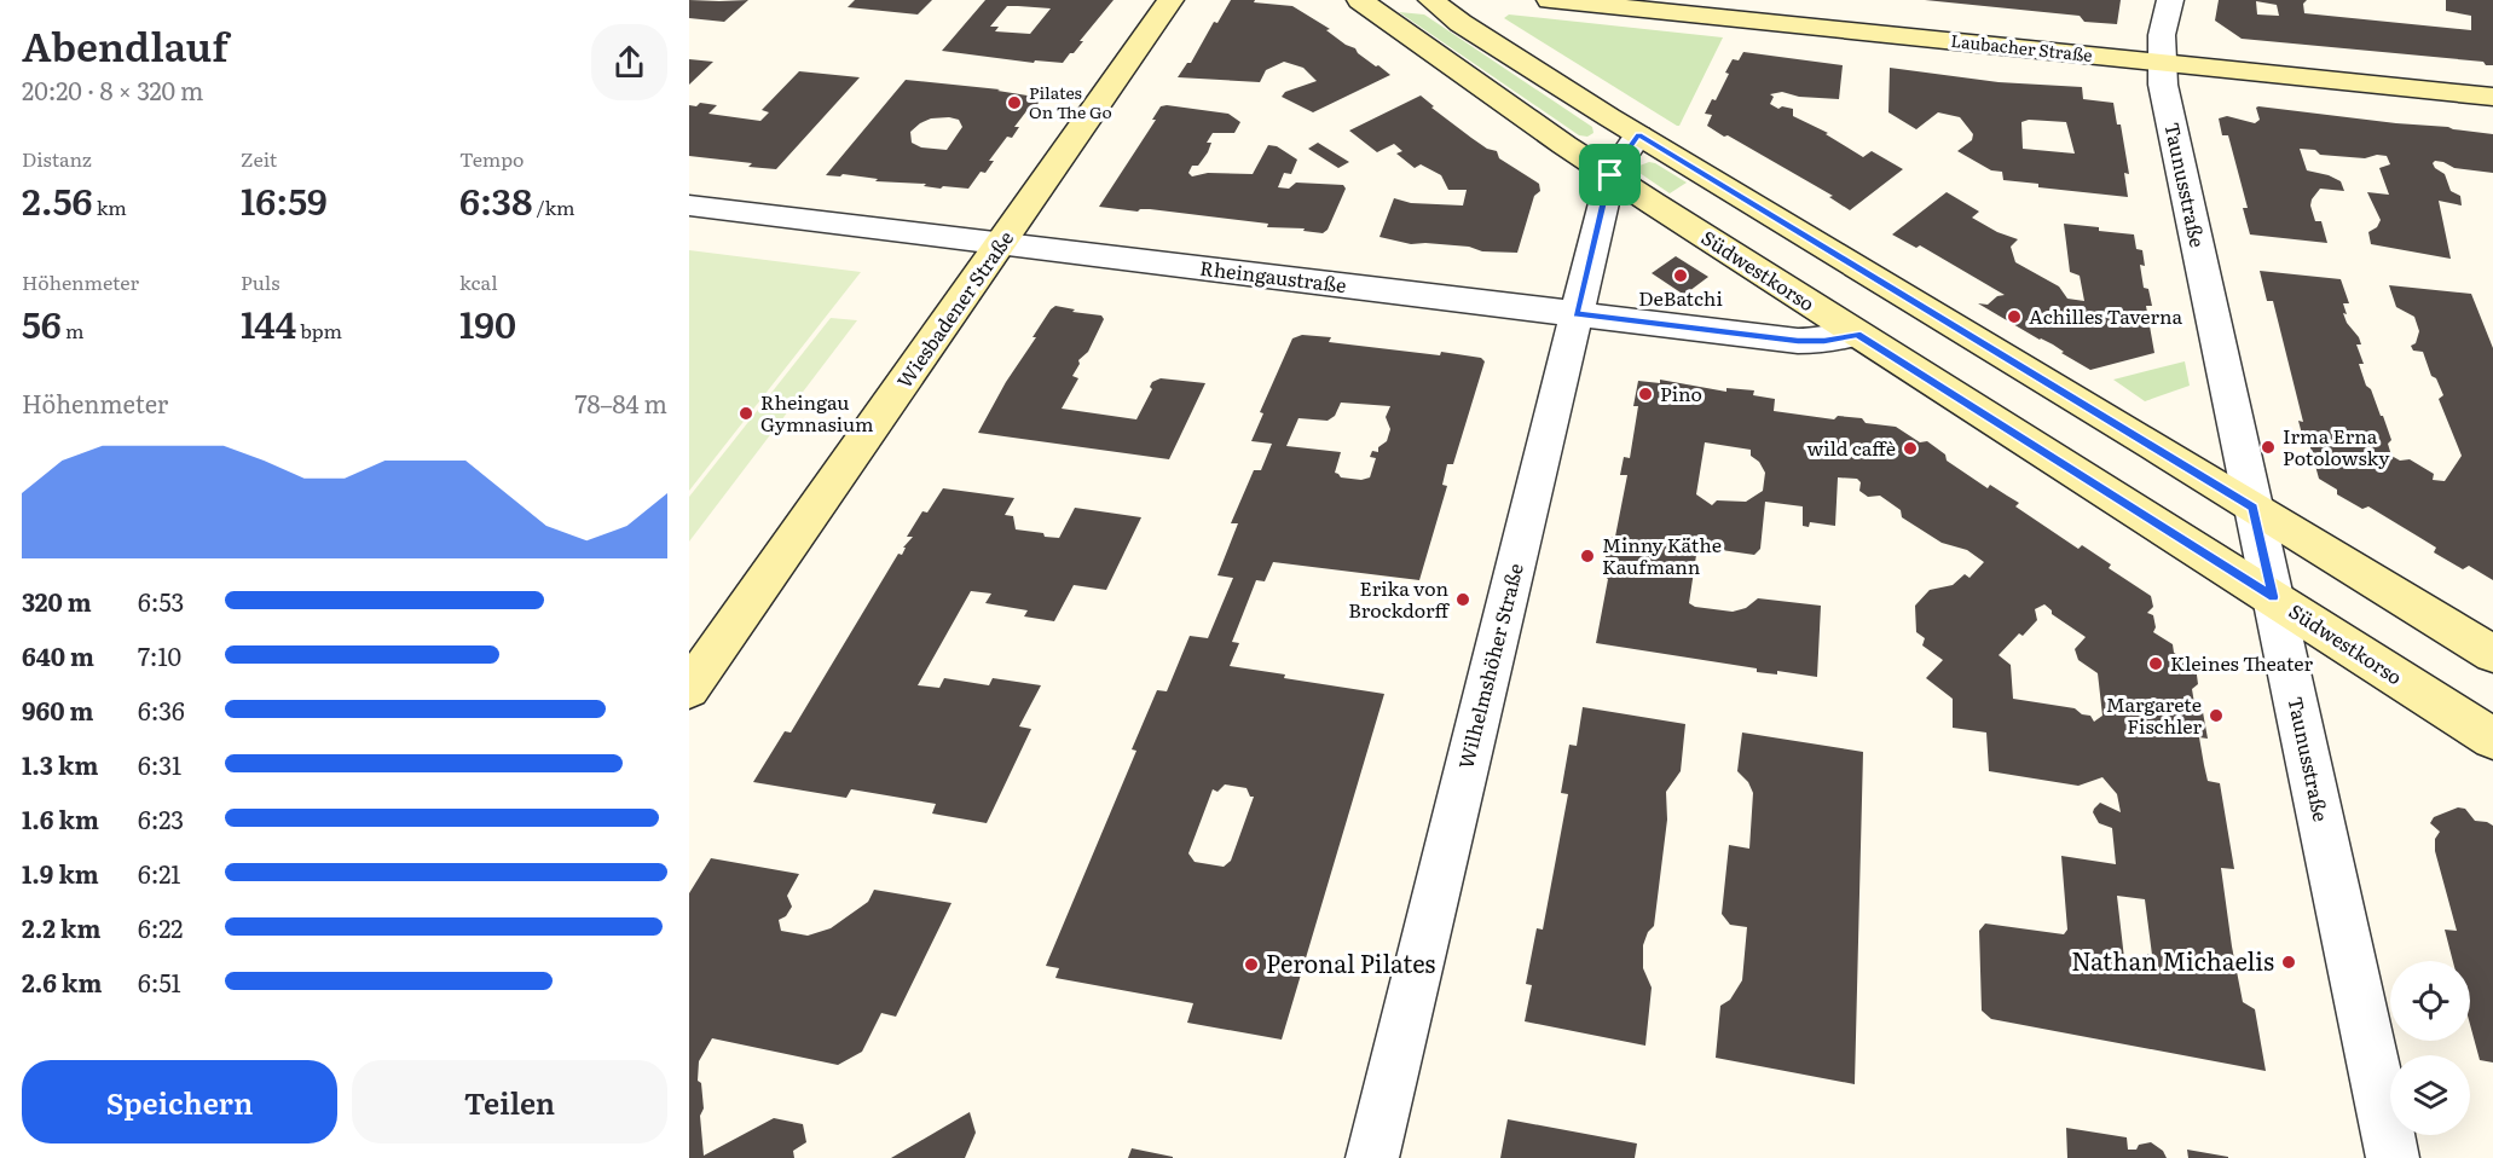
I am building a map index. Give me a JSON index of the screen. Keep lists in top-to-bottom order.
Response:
{
  "streets": {
    "street": [
      "Laubacher Straße",
      "Taunusstraße",
      "Südwestkorso",
      "Rheingaustraße",
      "Wiesbadener Straße",
      "Wilhelmshöher Straße"
    ]
  },
  "crossings": [
    ["Laubacher Straße", "Taunusstraße"],
    ["Taunusstraße", "Südwestkorso"],
    ["Südwestkorso", "Rheingaustraße"],
    ["Südwestkorso", "Wilhelmshöher Straße"],
    ["Rheingaustraße", "Wiesbadener Straße"],
    ["Rheingaustraße", "Wilhelmshöher Straße"]
  ],
  "places": [
    "Pilates On The Go",
    "DeBatchi",
    "Achilles Taverna",
    "Pino",
    "Rheingau Gymnasium",
    "Irma Erna Potolowsky",
    "wild caffè",
    "Minny Käthe Kaufmann",
    "Erika von Brockdorff",
    "Kleines Theater",
    "Margarete Fischler",
    "Nathan Michaelis",
    "Peronal Pilates"
  ],
  "page": {
    "heading": ["Abendlauf", "20:20 · 8 × 320 m"],
    "stats": [
      ["Distanz", "2.56 km"],
      ["Zeit", "16:59"],
      ["Tempo", "6:38 /km"],
      ["Höhenmeter", "56 m"],
      ["Puls", "144 bpm"],
      ["kcal", "190"]
    ],
    "chart": ["Höhenmeter", "78–84 m"],
    "list": [
      {
        "name": "320 m",
        "note": "6:53"
      },
      {
        "name": "640 m",
        "note": "7:10"
      },
      {
        "name": "960 m",
        "note": "6:36"
      },
      {
        "name": "1.3 km",
        "note": "6:31"
      },
      {
        "name": "1.6 km",
        "note": "6:23"
      },
      {
        "name": "1.9 km",
        "note": "6:21"
      },
      {
        "name": "2.2 km",
        "note": "6:22"
      },
      {
        "name": "2.6 km",
        "note": "6:51"
      }
    ],
    "buttons": ["Speichern", "Teilen"]
  }
}
